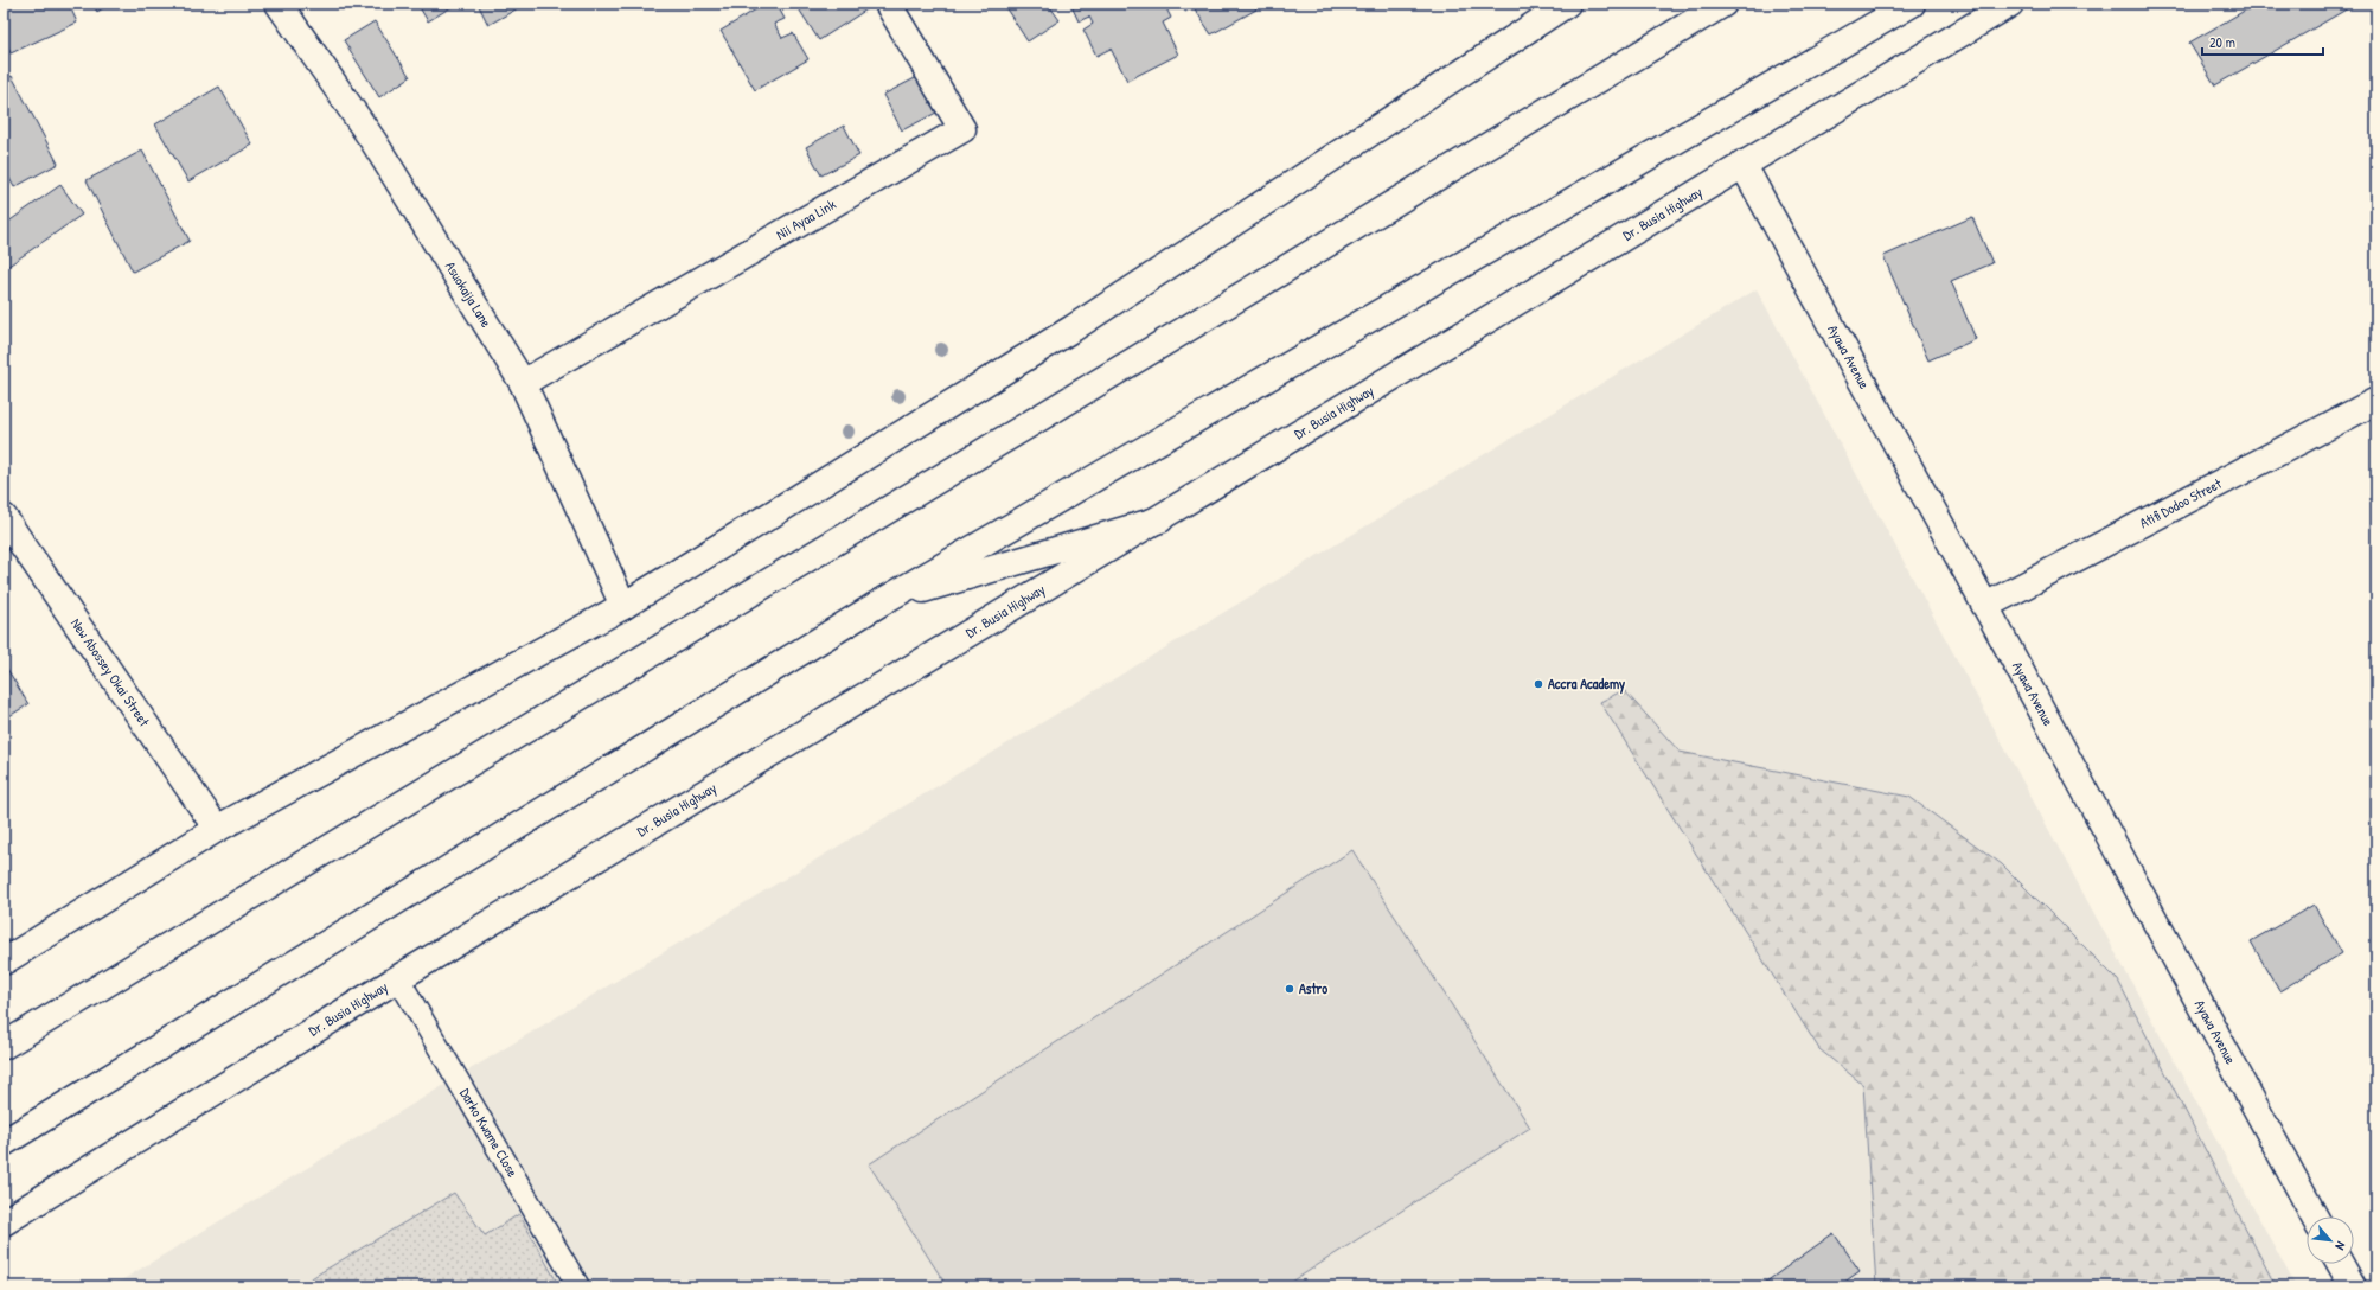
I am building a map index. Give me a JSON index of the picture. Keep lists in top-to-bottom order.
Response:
{
  "streets": {
    "main road": [
      "Dr. Busia Highway",
      "Nii Ayaa Link",
      "Asuokaija Lane",
      "Ayawa Avenue",
      "Atifi Dodoo Street",
      "New Abossey Okai Street"
    ],
    "lane": ["Darko Kwame Close"]
  },
  "crossings": [
    ["Dr. Busia Highway", "Ayawa Avenue"],
    ["Dr. Busia Highway", "Darko Kwame Close"],
    ["Nii Ayaa Link", "Asuokaija Lane"],
    ["Ayawa Avenue", "Atifi Dodoo Street"]
  ],
  "places": ["Accra Academy", "Astro"],
  "scale_bar": "20 m",
  "north": "bottom right"
}
